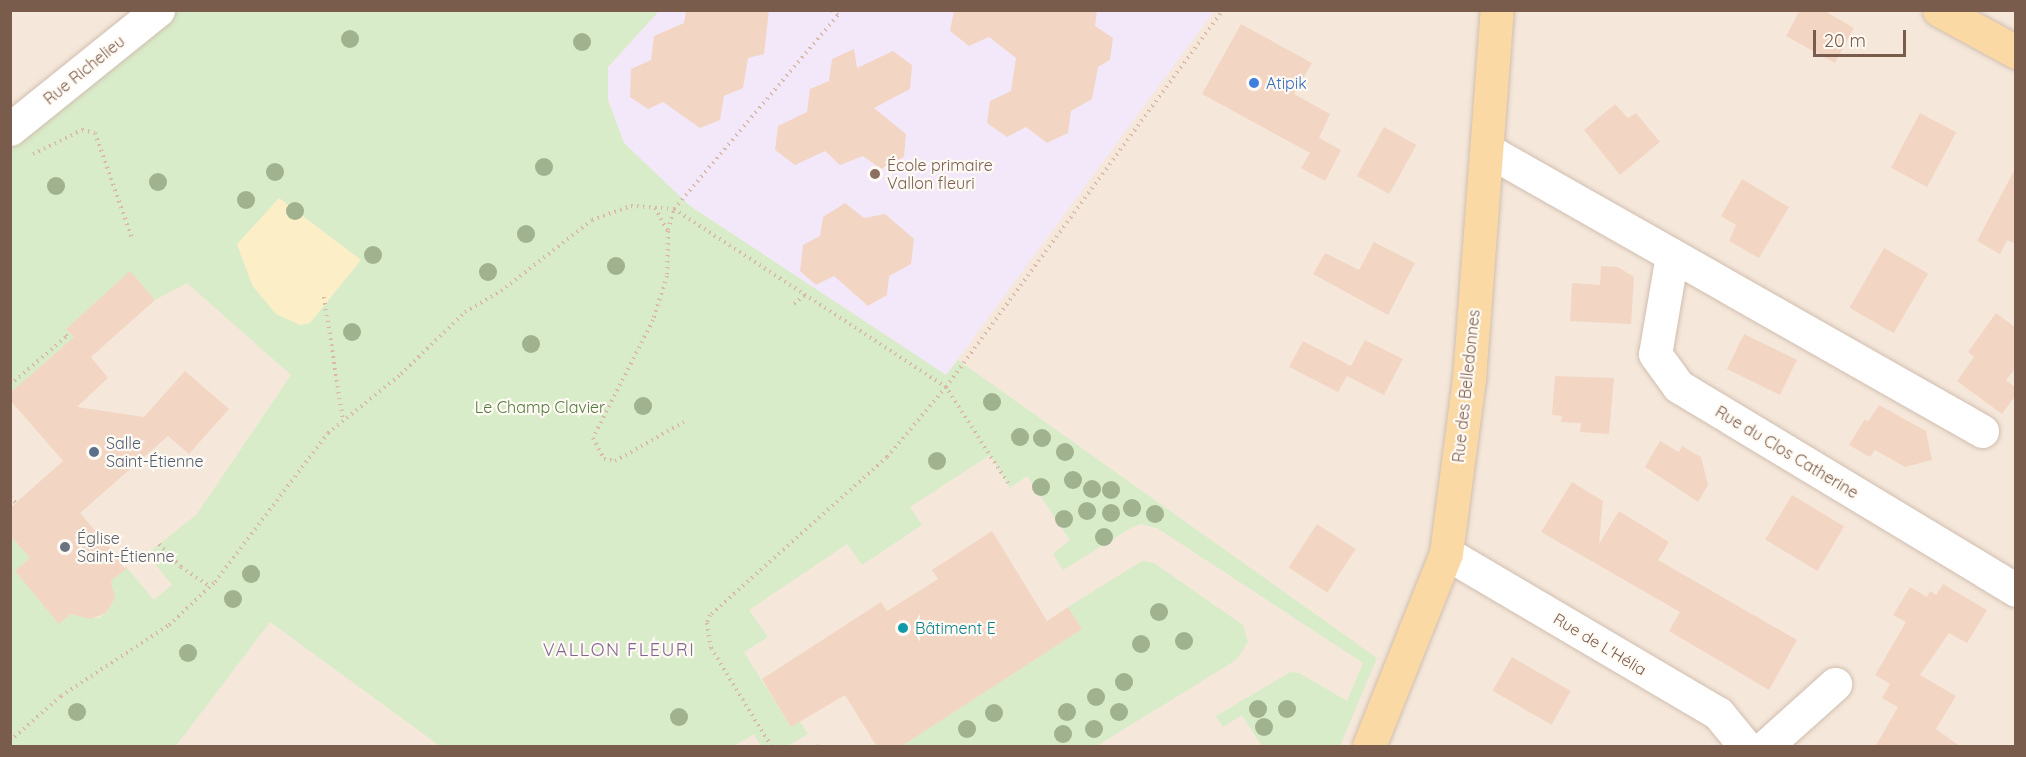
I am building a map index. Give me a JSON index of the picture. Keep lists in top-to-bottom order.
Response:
{
  "streets": {
    "main road": ["Rue des Belledonnes"],
    "street": ["Rue Richelieu", "Rue du Clos Catherine", "Rue de L'Hélia"]
  },
  "crossings": [
    ["Rue des Belledonnes", "Rue de L'Hélia"]
  ],
  "districts": ["VALLON FLEURI"],
  "parks": ["Le Champ Clavier"],
  "places": [
    "Atipik",
    "École primaire Vallon fleuri",
    "Salle Saint-Étienne",
    "Église Saint-Étienne",
    "Bâtiment E"
  ],
  "scale_bar": "20 m"
}
